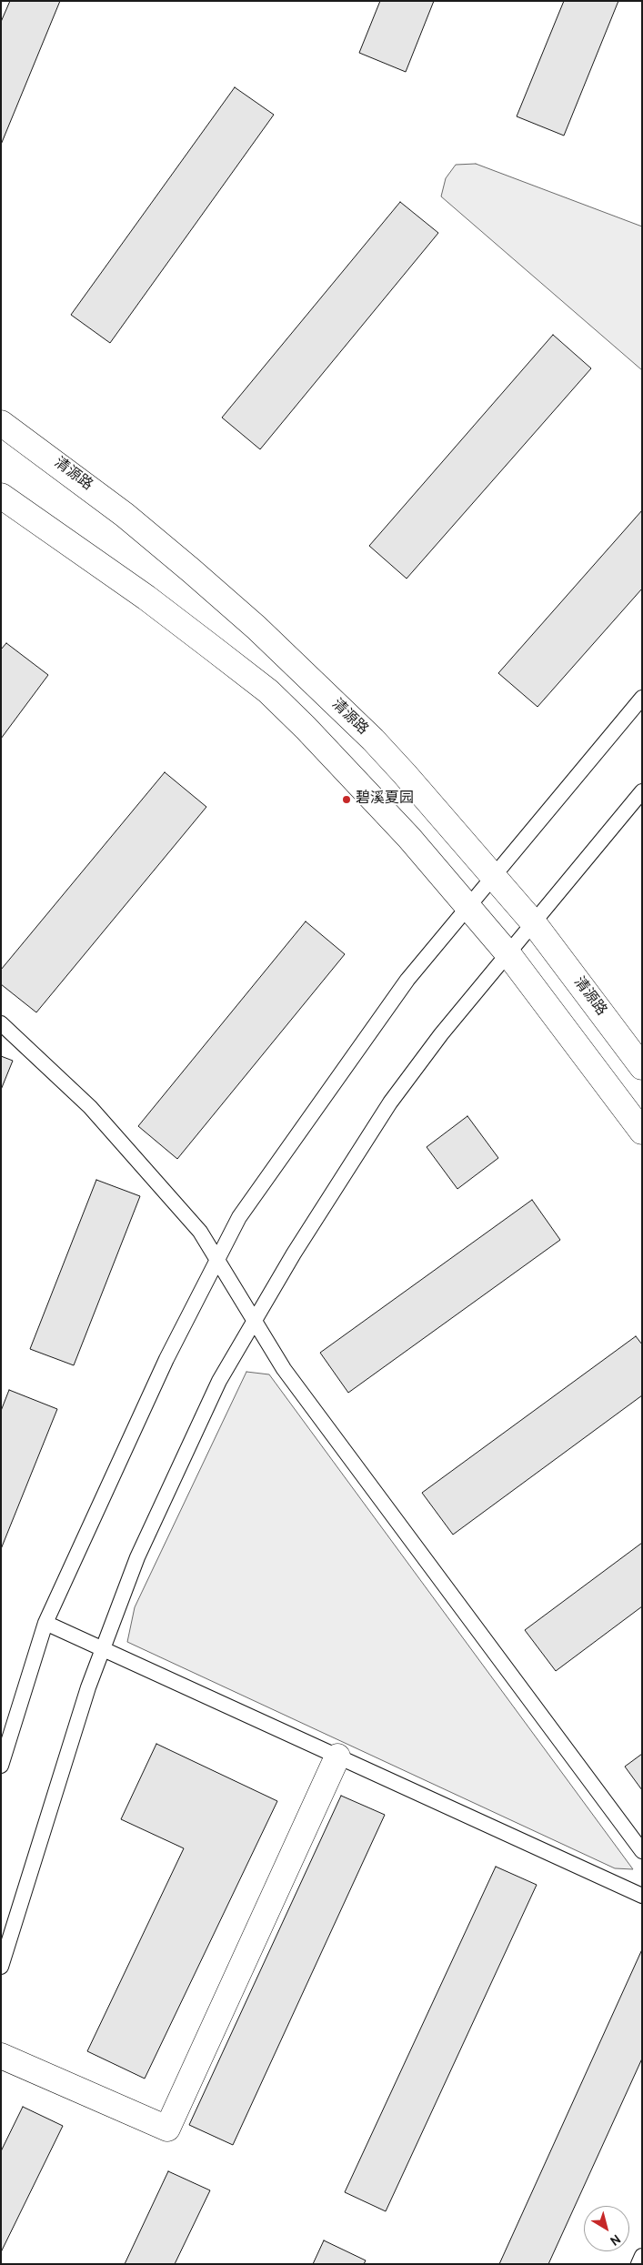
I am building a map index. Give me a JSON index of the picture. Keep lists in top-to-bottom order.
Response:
{
  "streets": {
    "street": ["清源路"]
  },
  "places": ["碧溪夏园"],
  "north": "bottom right"
}
